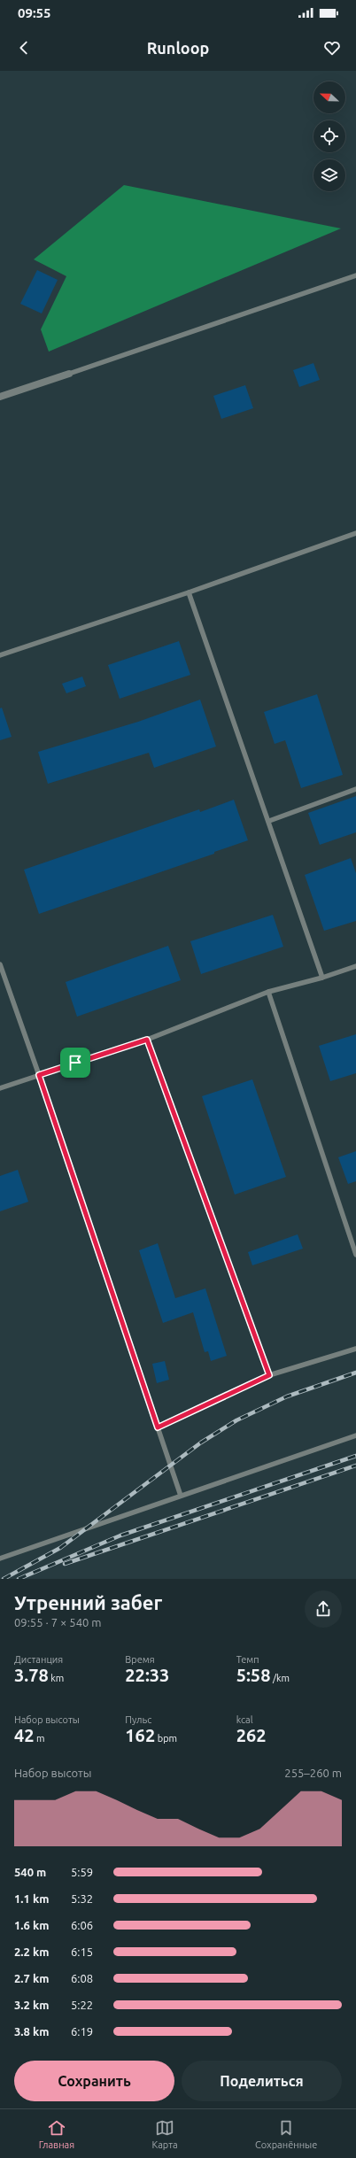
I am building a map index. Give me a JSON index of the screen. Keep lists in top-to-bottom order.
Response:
{
  "north": "left",
  "page": {
    "status": "09:55",
    "header": "Runloop",
    "heading": ["Утренний забег", "09:55 · 7 × 540 m"],
    "stats": [
      ["Дистанция", "3.78 km"],
      ["Время", "22:33"],
      ["Темп", "5:58 /km"],
      ["Набор высоты", "42 m"],
      ["Пульс", "162 bpm"],
      ["kcal", "262"]
    ],
    "chart": ["Набор высоты", "255–260 m"],
    "list": [
      {
        "name": "540 m",
        "note": "5:59"
      },
      {
        "name": "1.1 km",
        "note": "5:32"
      },
      {
        "name": "1.6 km",
        "note": "6:06"
      },
      {
        "name": "2.2 km",
        "note": "6:15"
      },
      {
        "name": "2.7 km",
        "note": "6:08"
      },
      {
        "name": "3.2 km",
        "note": "5:22"
      },
      {
        "name": "3.8 km",
        "note": "6:19"
      }
    ],
    "buttons": ["Сохранить", "Поделиться"],
    "tabs": ["Главная", "Карта", "Сохранённые"]
  }
}
